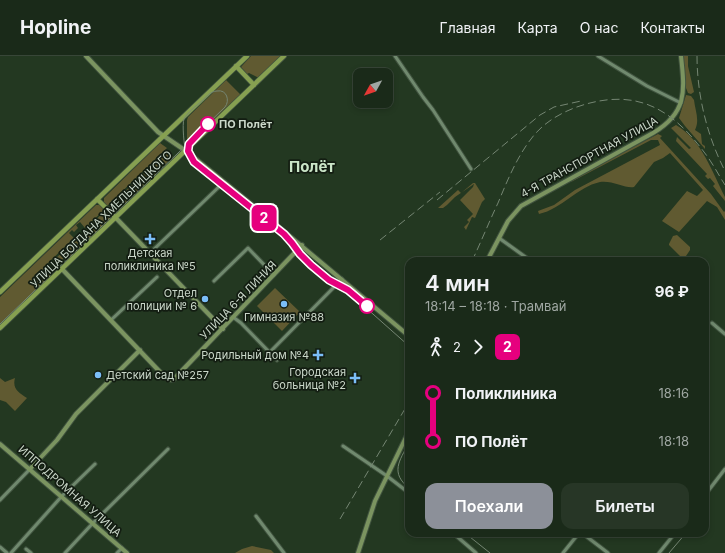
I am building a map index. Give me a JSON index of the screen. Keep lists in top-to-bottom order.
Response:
{
  "streets": {
    "main road": [
      "4-Я ТРАНСПОРТНАЯ УЛИЦА",
      "УЛИЦА БОГДАНА ХМЕЛЬНИЦКОГО",
      "УЛИЦА 6-Я ЛИНИЯ",
      "ИППОДРОМНАЯ УЛИЦА"
    ]
  },
  "districts": ["Полёт"],
  "places": {
    "other": [
      "ПО Полёт",
      "Отдел полиции № 6",
      "Гимназия №88",
      "Детский сад №257"
    ],
    "health": ["Детская поликлиника №5", "Родильный дом №4", "Городская больница №2"]
  },
  "lines": ["tram line 2"],
  "north": "bottom left",
  "page": {
    "header": "Hopline",
    "nav": [
      "Главная",
      "Карта",
      "О нас",
      "Контакты"
    ],
    "on_map": "2",
    "heading": ["4 мин", "18:14 – 18:18 · Трамвай", "96 ₽"],
    "legs": ["2", "2"],
    "list": [
      {
        "name": "Поликлиника",
        "value": "18:16"
      },
      {
        "name": "ПО Полёт",
        "value": "18:18"
      }
    ],
    "buttons": ["Поехали", "Билеты"]
  }
}
